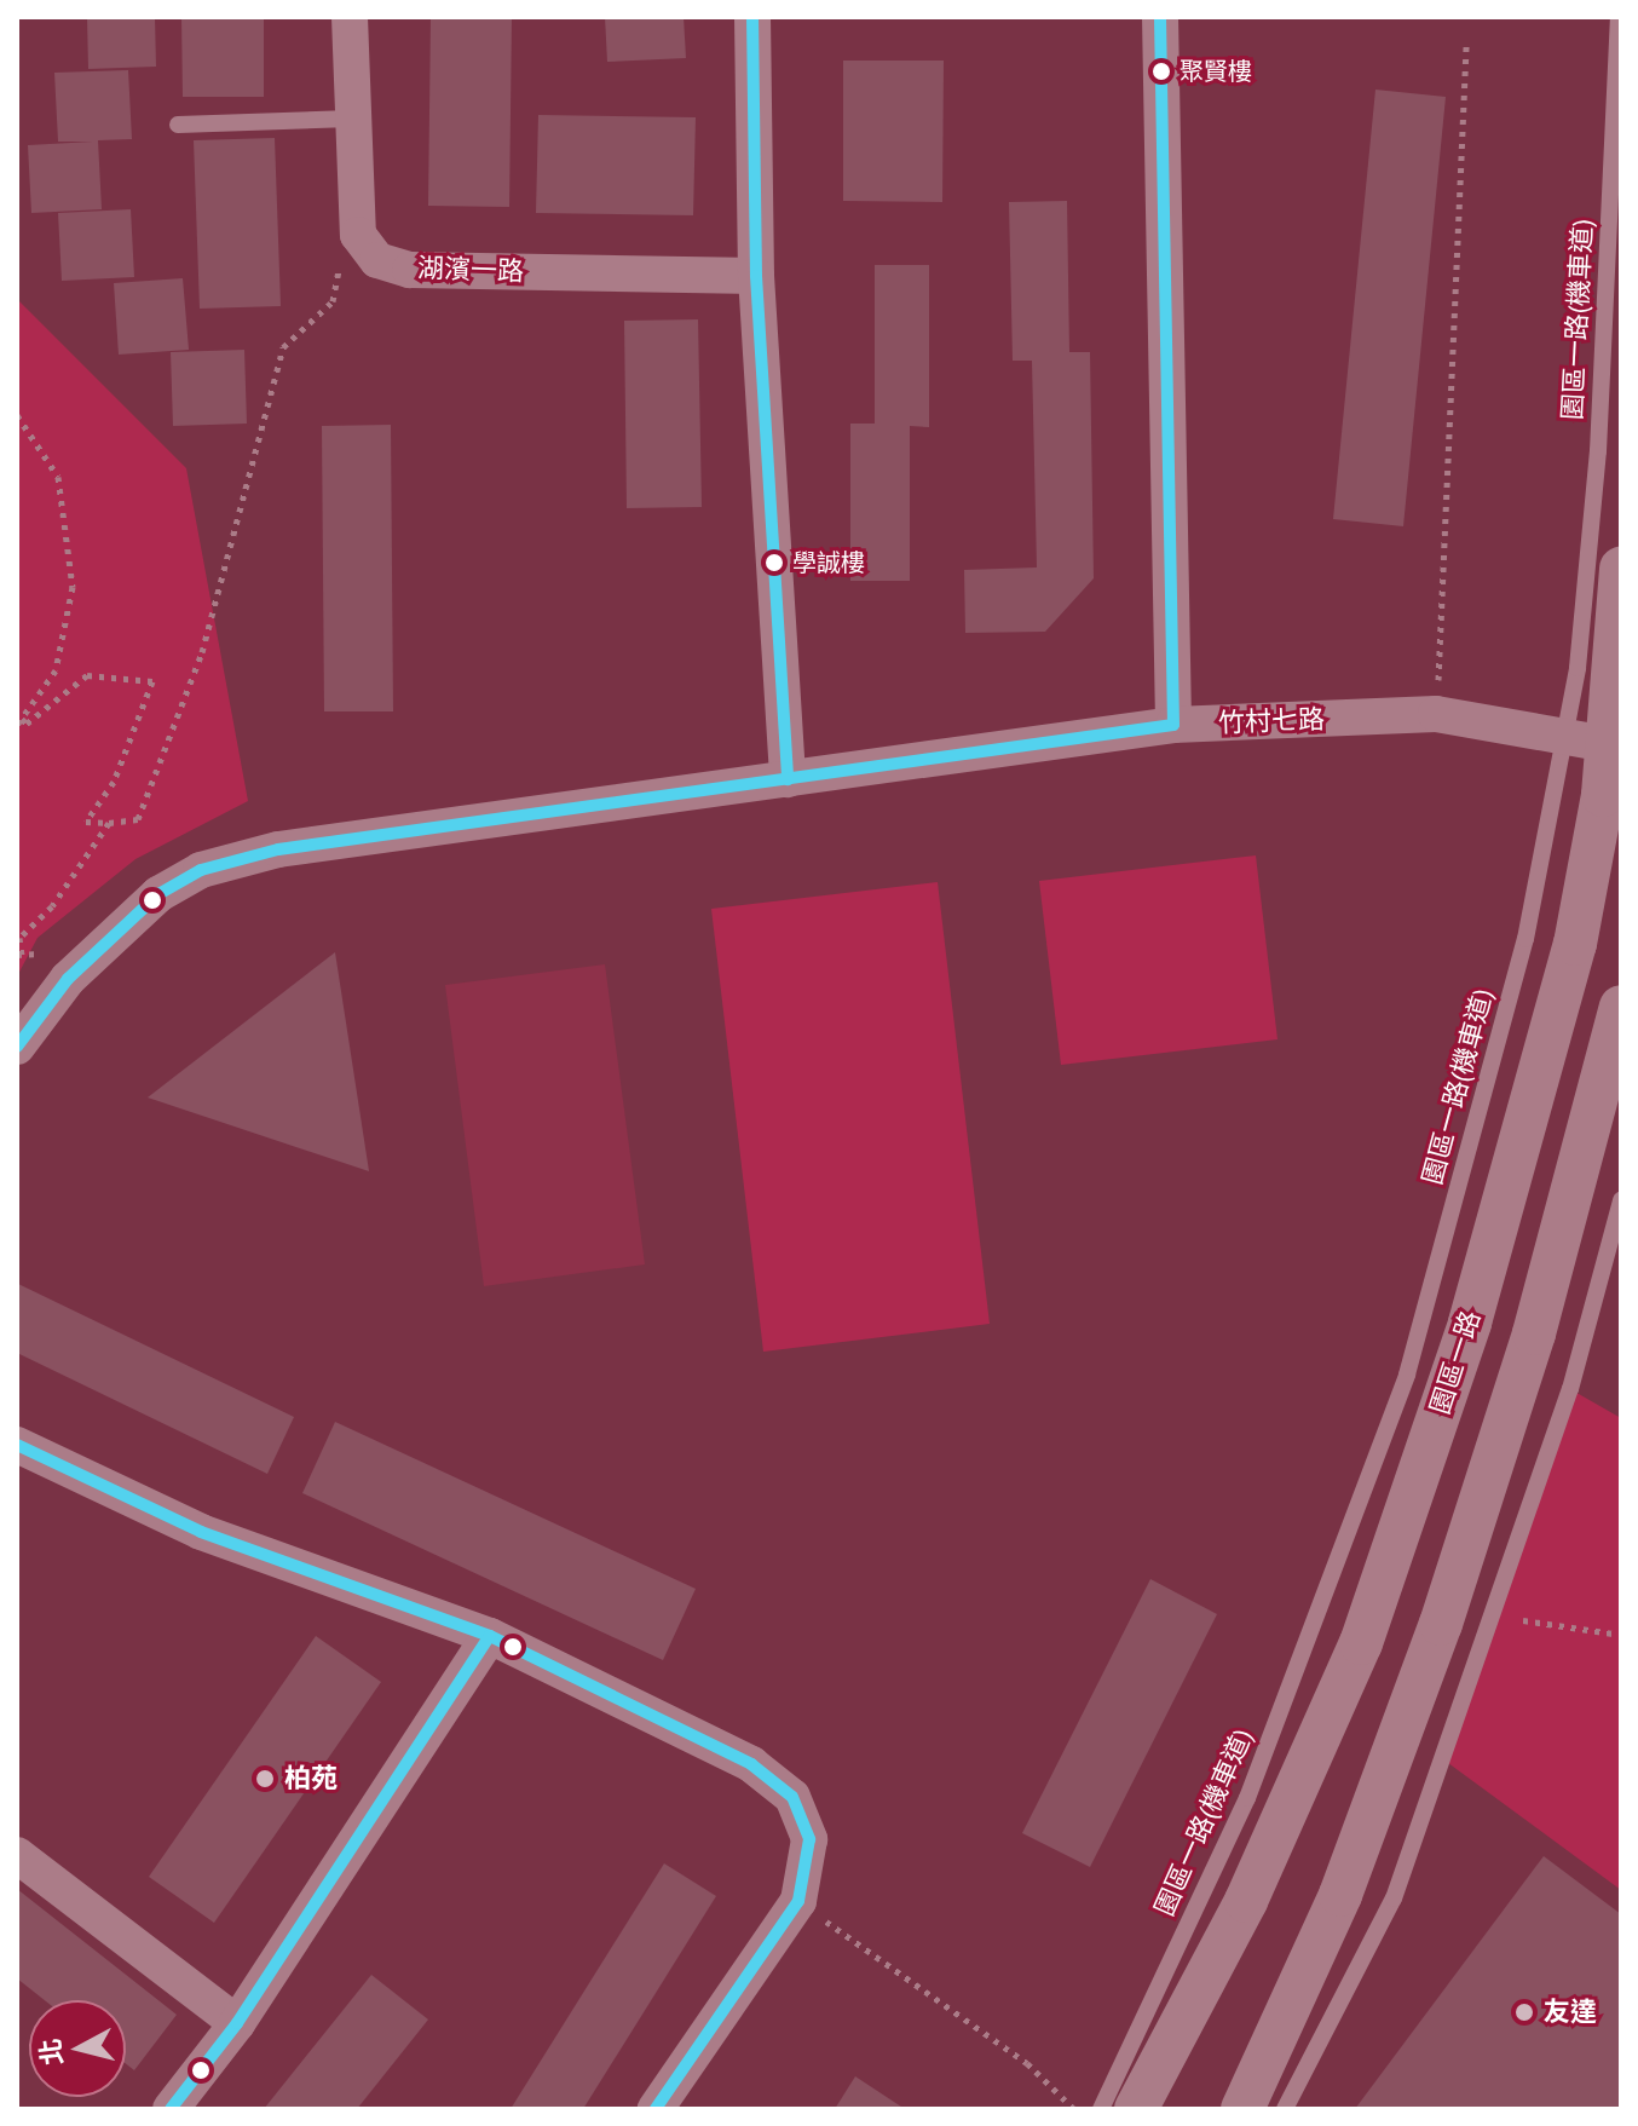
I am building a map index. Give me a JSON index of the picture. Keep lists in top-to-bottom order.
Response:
{
  "streets": {
    "street": ["湖濱一路", "竹村七路", "園區一路"],
    "lane": ["園區一路(機車道)"]
  },
  "crossings": [
    ["園區一路(機車道)", "竹村七路"],
    ["園區一路(機車道)", "園區一路"],
    ["竹村七路", "園區一路"]
  ],
  "places": [
    "聚賢樓",
    "學誠樓",
    "柏苑",
    "友達"
  ],
  "north": "left"
}
